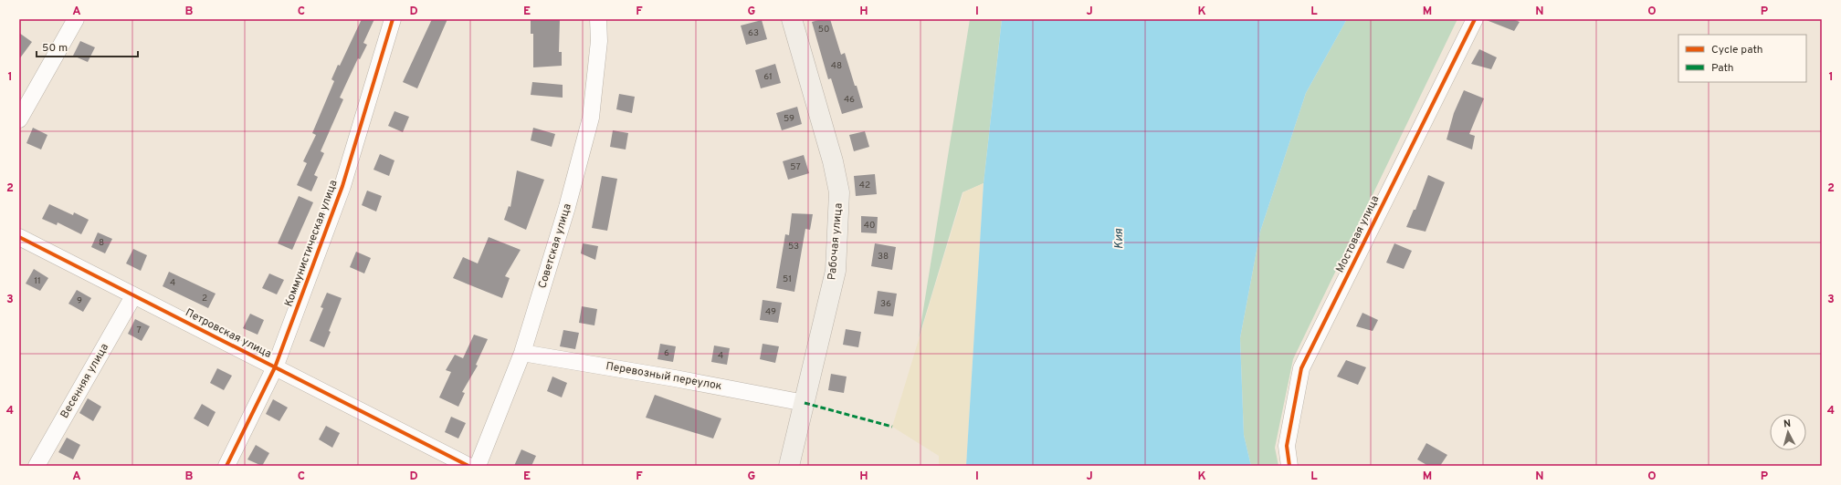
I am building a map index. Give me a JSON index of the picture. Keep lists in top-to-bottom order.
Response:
{
  "streets": {
    "main road": ["Рабочая улица"],
    "street": [
      "Мостовая улица",
      "Коммунистическая улица",
      "Советская улица",
      "Петровская улица",
      "Перевозный переулок",
      "Весенняя улица"
    ]
  },
  "crossings": [
    ["Рабочая улица", "Перевозный переулок"],
    ["Коммунистическая улица", "Петровская улица"],
    ["Советская улица", "Перевозный переулок"],
    ["Петровская улица", "Весенняя улица"]
  ],
  "water": ["Кия"],
  "house_numbers": [
    "50",
    "63",
    "48",
    "61",
    "46",
    "59",
    "57",
    "42",
    "40",
    "8",
    "53",
    "38",
    "51",
    "11",
    "4",
    "2",
    "9",
    "36",
    "49",
    "7",
    "6",
    "4"
  ],
  "legend": ["Cycle path", "Path"],
  "scale_bar": "50 m",
  "north": "top",
  "grid": {
    "columns": [
      "A",
      "B",
      "C",
      "D",
      "E",
      "F",
      "G",
      "H",
      "I",
      "J",
      "K",
      "L",
      "M",
      "N",
      "O",
      "P"
    ],
    "rows": [
      "1",
      "2",
      "3",
      "4"
    ]
  }
}
